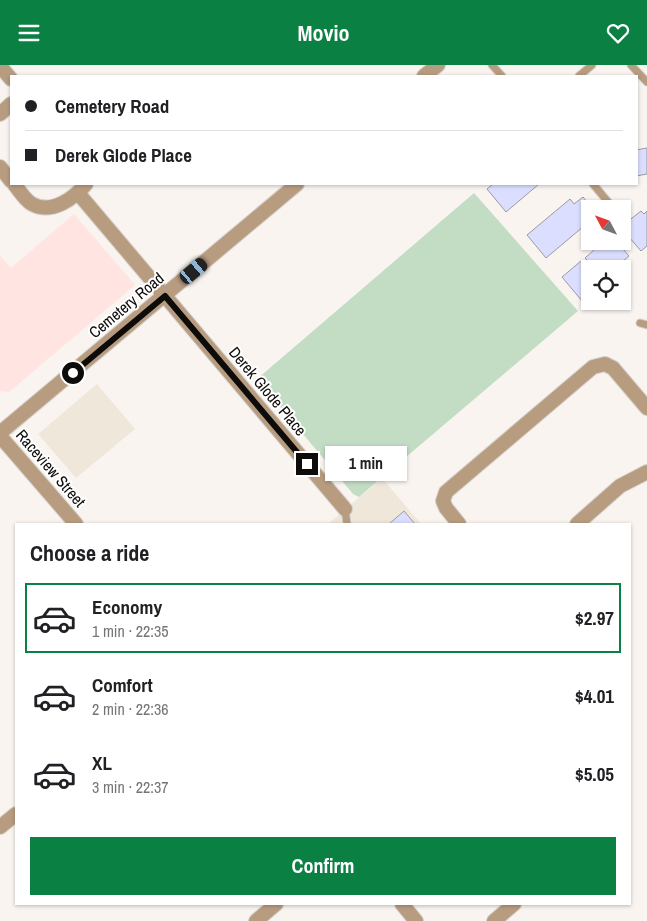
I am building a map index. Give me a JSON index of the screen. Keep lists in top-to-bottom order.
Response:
{
  "streets": {
    "street": ["Cemetery Road", "Derek Glode Place", "Raceview Street"]
  },
  "crossings": [
    ["Cemetery Road", "Derek Glode Place"],
    ["Cemetery Road", "Raceview Street"]
  ],
  "north": "top left",
  "page": {
    "header": "Movio",
    "banner": ["Cemetery Road", "Derek Glode Place"],
    "bubble": "1 min",
    "heading": "Choose a ride",
    "list": [
      {
        "name": "Economy",
        "note": "1 min · 22:35",
        "value": "$2.97"
      },
      {
        "name": "Comfort",
        "note": "2 min · 22:36",
        "value": "$4.01"
      },
      {
        "name": "XL",
        "note": "3 min · 22:37",
        "value": "$5.05"
      }
    ],
    "buttons": "Confirm"
  }
}
